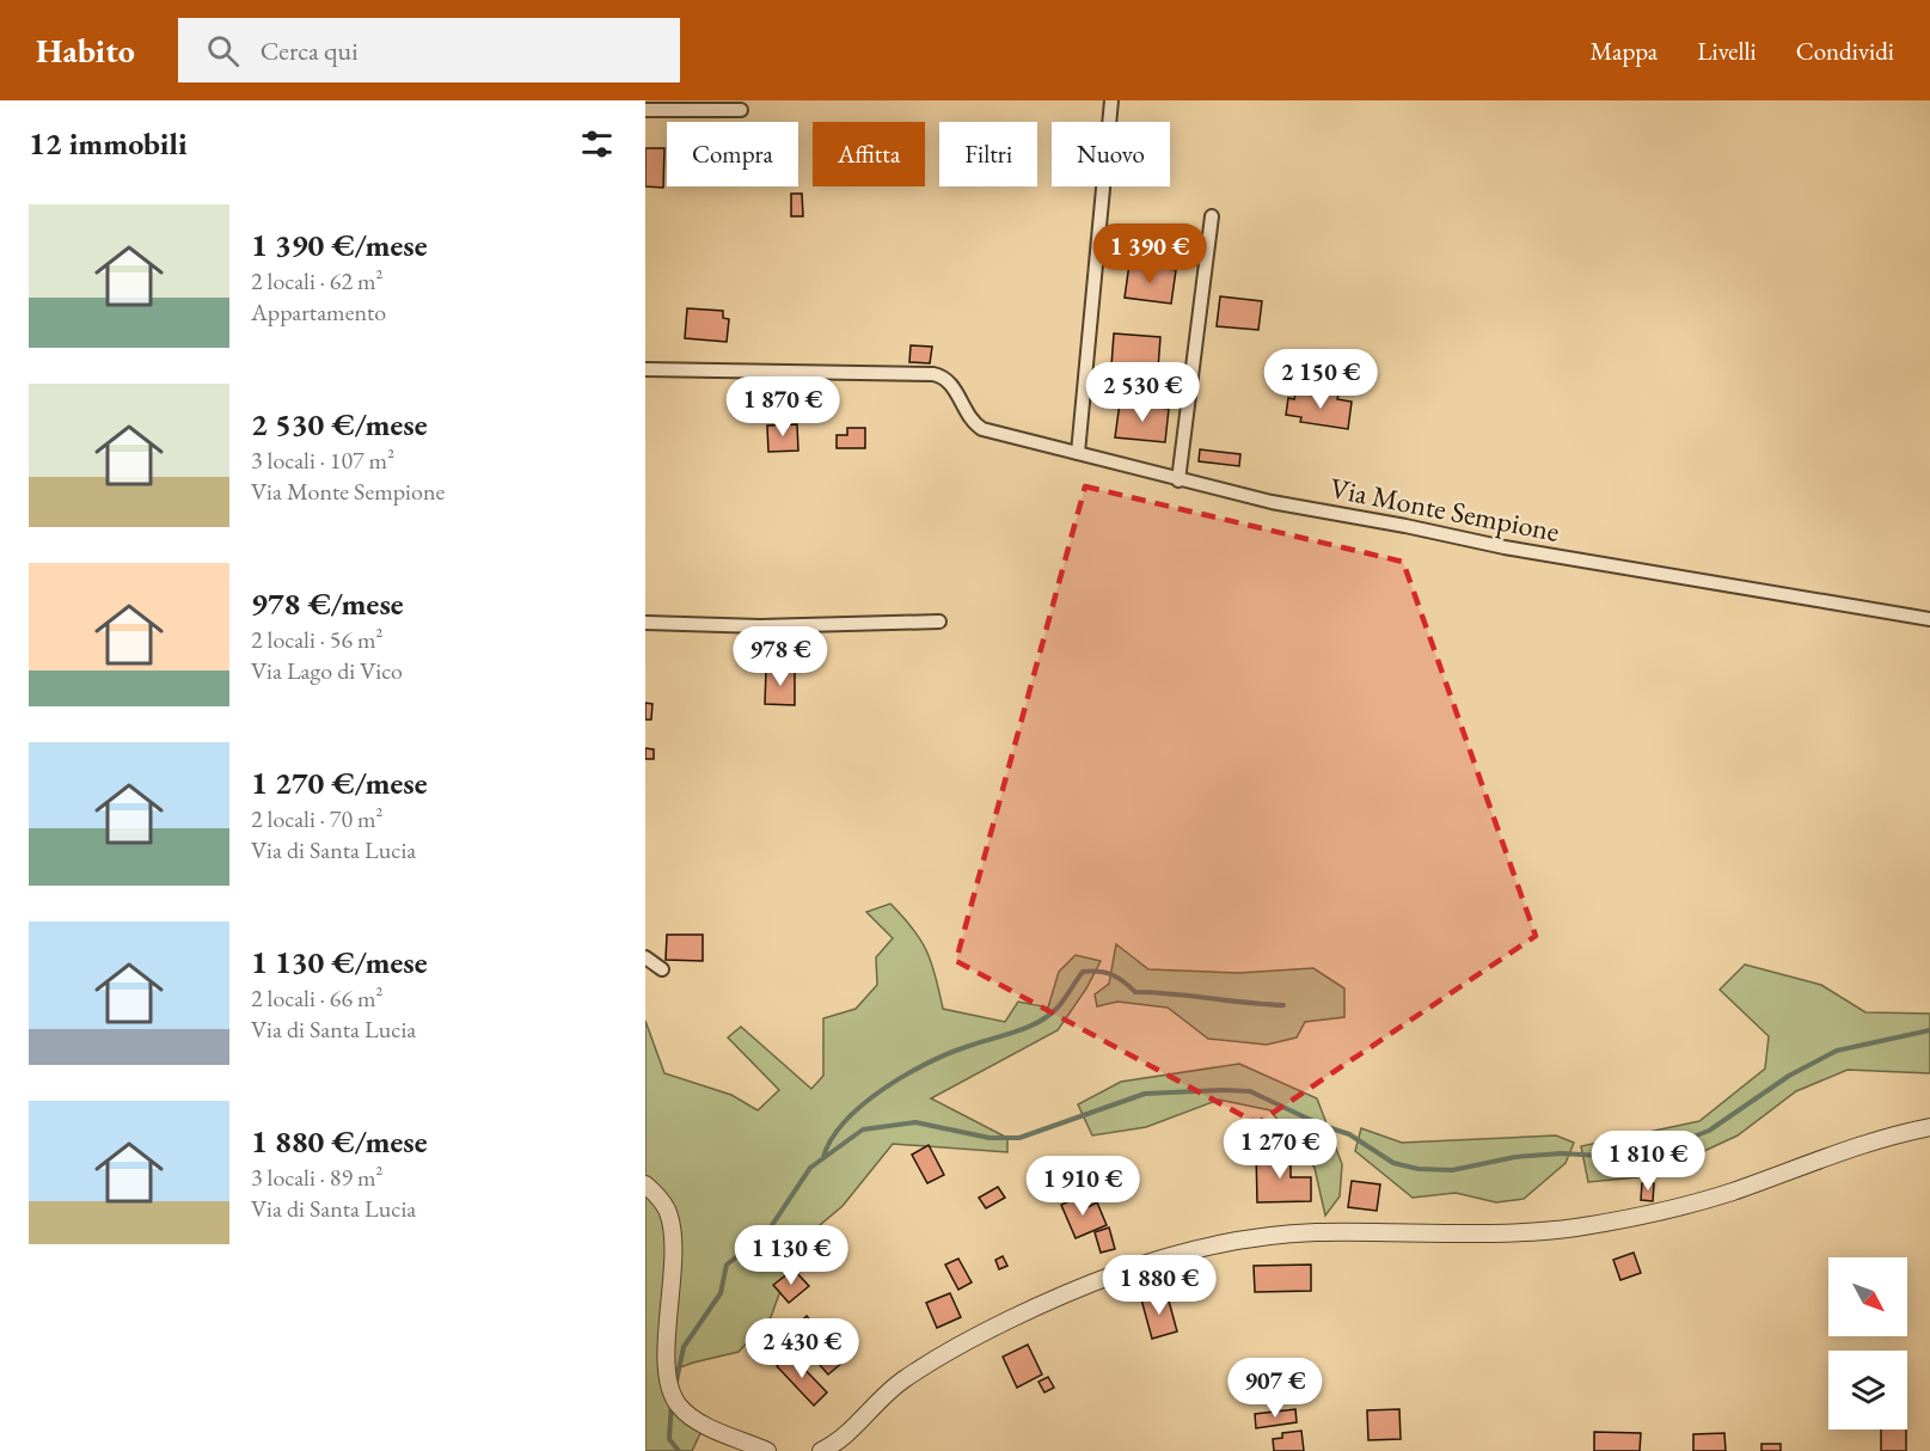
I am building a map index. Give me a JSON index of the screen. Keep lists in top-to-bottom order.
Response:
{
  "streets": {
    "street": ["Via Monte Sempione"]
  },
  "north": "bottom right",
  "page": {
    "header": "Habito",
    "search": "Cerca qui",
    "nav": ["Mappa", "Livelli", "Condividi"],
    "heading": "12 immobili",
    "chip": [
      "Compra",
      "Affitta",
      "Filtri",
      "Nuovo"
    ],
    "list": [
      {
        "name": "1 390 €/mese",
        "note": "2 locali · 62 m² · Appartamento"
      },
      {
        "name": "2 530 €/mese",
        "note": "3 locali · 107 m² · Via Monte Sempione"
      },
      {
        "name": "978 €/mese",
        "note": "2 locali · 56 m² · Via Lago di Vico"
      },
      {
        "name": "1 270 €/mese",
        "note": "2 locali · 70 m² · Via di Santa Lucia"
      },
      {
        "name": "1 130 €/mese",
        "note": "2 locali · 66 m² · Via di Santa Lucia"
      },
      {
        "name": "1 880 €/mese",
        "note": "3 locali · 89 m² · Via di Santa Lucia"
      }
    ],
    "price": [
      "1 390 €",
      "2 150 €",
      "2 530 €",
      "1 870 €",
      "978 €",
      "1 270 €",
      "1 810 €",
      "1 910 €",
      "1 130 €",
      "1 880 €",
      "2 430 €",
      "907 €"
    ]
  }
}
